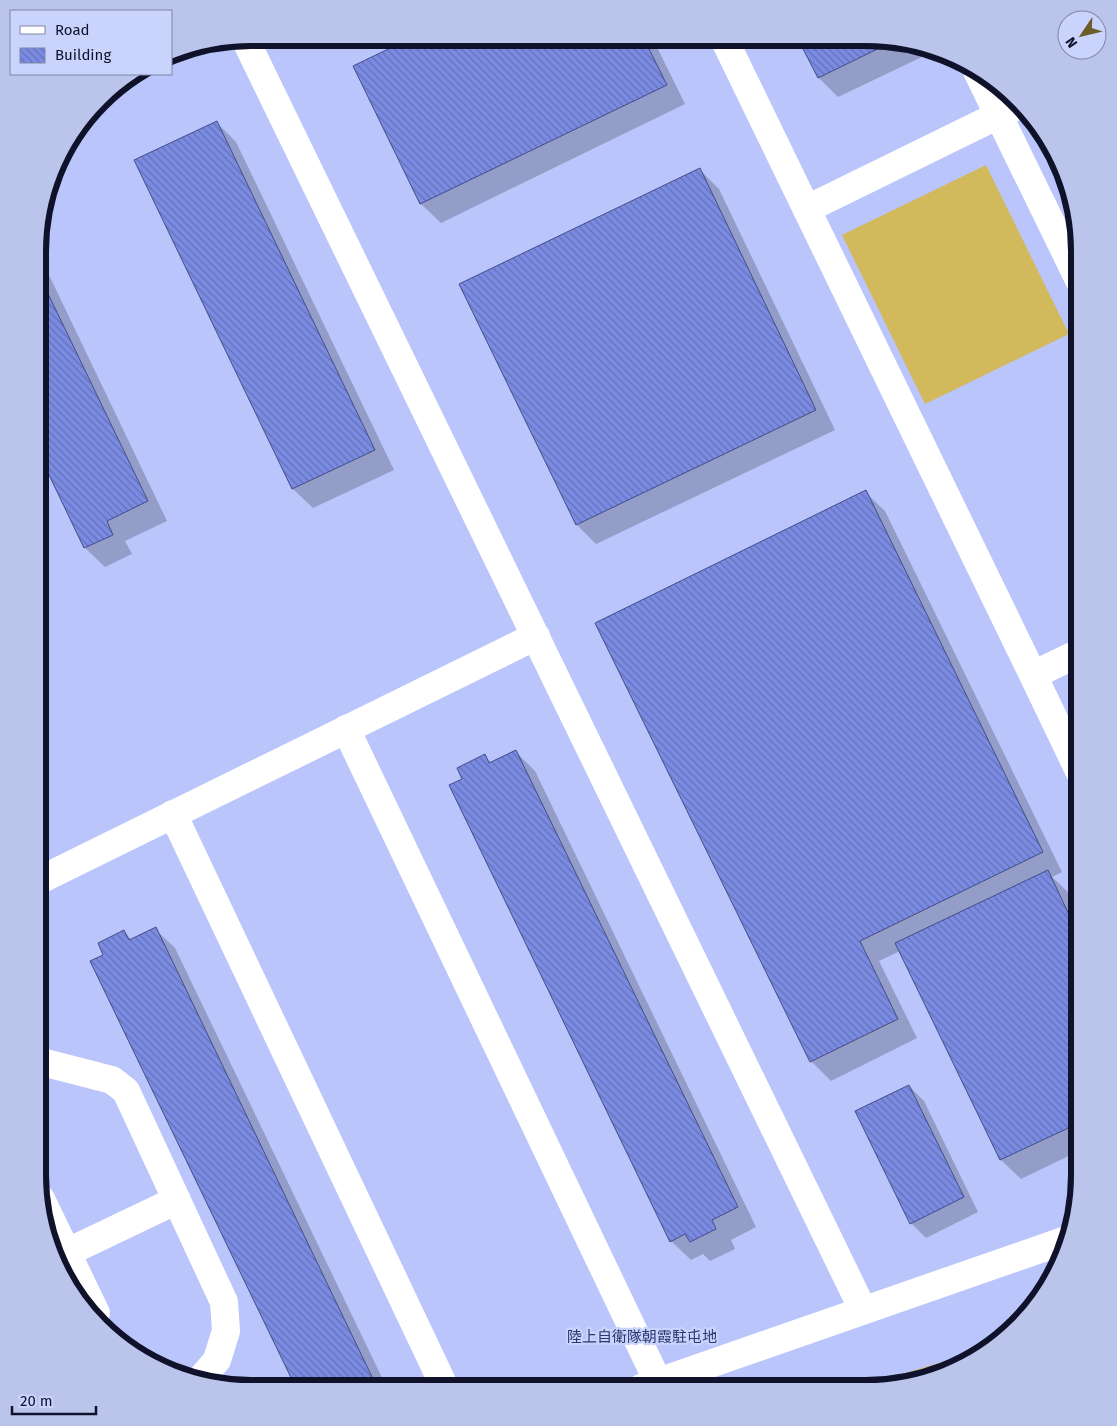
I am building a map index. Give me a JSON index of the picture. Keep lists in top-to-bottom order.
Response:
{
  "districts": ["陸上自衛隊朝霞駐屯地"],
  "legend": ["Road", "Building"],
  "scale_bar": "20 m",
  "north": "bottom left"
}
